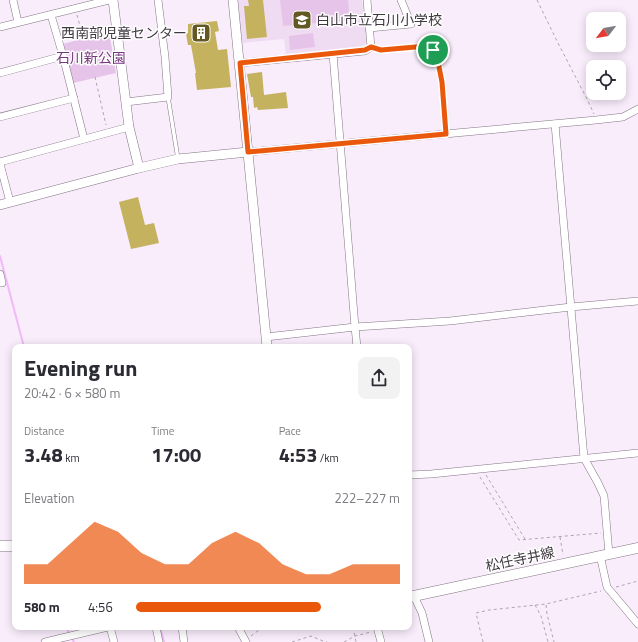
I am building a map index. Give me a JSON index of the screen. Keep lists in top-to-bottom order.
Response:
{
  "streets": {
    "main road": ["松任寺井線"]
  },
  "parks": ["石川新公園"],
  "places": {
    "school or university": ["白山市立石川小学校"],
    "building": ["西南部児童センター"]
  },
  "north": "bottom left",
  "page": {
    "heading": ["Evening run", "20:42 · 6 × 580 m"],
    "stats": [
      ["Distance", "3.48 km"],
      ["Time", "17:00"],
      ["Pace", "4:53 /km"]
    ],
    "chart": ["Elevation", "222–227 m"],
    "list": [
      {
        "name": "580 m",
        "note": "4:56"
      }
    ]
  }
}
